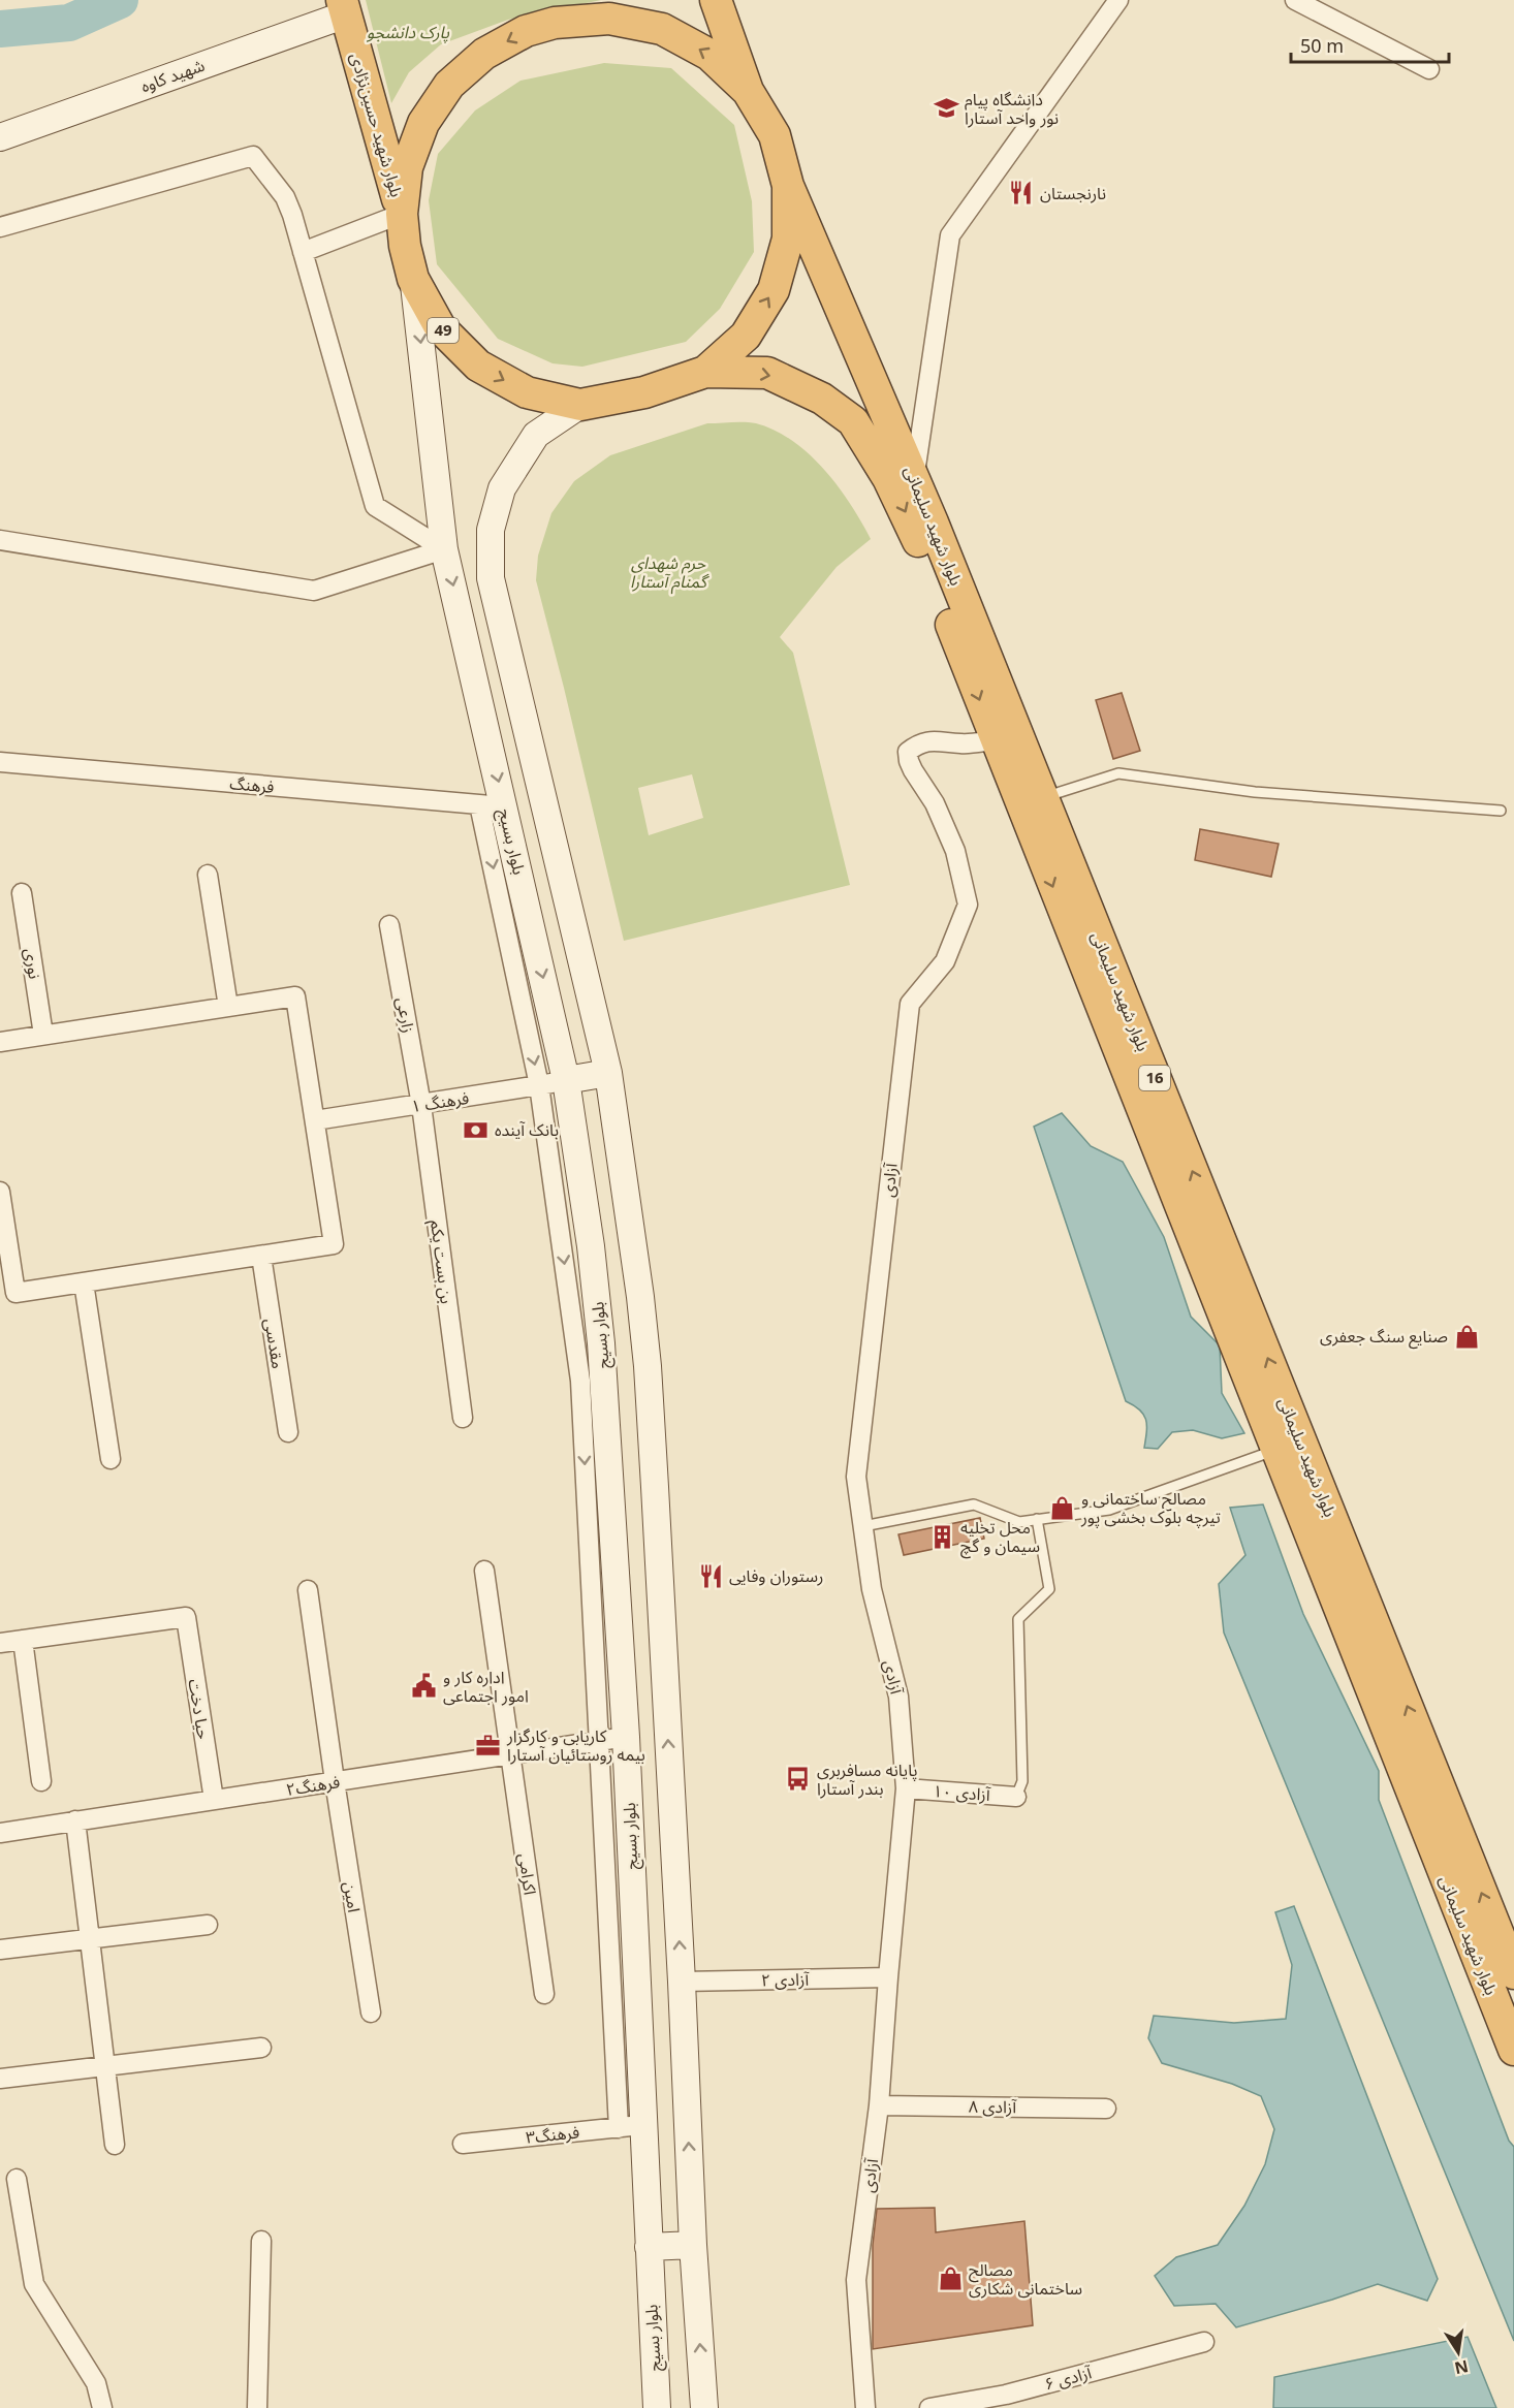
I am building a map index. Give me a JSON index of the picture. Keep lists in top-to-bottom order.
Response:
{
  "streets": {
    "highway": [
      "بلوار شهید حسین‌نژادی",
      "49",
      "بلوار شهید سلیمانی",
      "16"
    ],
    "main road": ["شهید کاوه", "بلوار بسیج"],
    "street": [
      "فرهنگ",
      "نوری",
      "زارعی",
      "فرهنگ ۱",
      "آزادی",
      "بن بست یکم",
      "مقدسی",
      "حیا دخت",
      "فرهنگ۲",
      "آزادی ۱۰",
      "اکرامی",
      "امین",
      "آزادی ۲",
      "آزادی ۸",
      "فرهنگ۳",
      "آزادی ۶"
    ]
  },
  "crossings": [
    ["شهید کاوه", "بلوار شهید حسین‌نژادی"],
    ["بلوار شهید حسین‌نژادی", "49"],
    ["49", "بلوار شهید سلیمانی"],
    ["49", "بلوار بسیج"],
    ["49", "آزادی ۲"],
    ["بلوار شهید سلیمانی", "آزادی"],
    ["فرهنگ", "بلوار بسیج"],
    ["بلوار بسیج", "فرهنگ ۱"],
    ["بلوار بسیج", "فرهنگ۲"],
    ["بلوار بسیج", "فرهنگ۳"],
    ["زارعی", "فرهنگ ۱"],
    ["زارعی", "بن بست یکم"],
    ["فرهنگ ۱", "بن بست یکم"],
    ["آزادی", "آزادی ۱۰"],
    ["آزادی", "آزادی ۲"],
    ["آزادی", "آزادی ۸"],
    ["حیا دخت", "فرهنگ۲"],
    ["فرهنگ۲", "اکرامی"],
    ["فرهنگ۲", "امین"]
  ],
  "parks": ["پارک دانشجو", "حرم شهدای گمنام آستارا"],
  "places": {
    "school or university": ["دانشگاه پیام نور واحد آستارا"],
    "restaurant": ["نارنجستان", "رستوران وفایی"],
    "bank": ["بانک آینده"],
    "shop": ["صنایع سنگ جعفری", "مصالح ساختمانی و تیرچه بلوک بخشی پور", "مصالح ساختمانی شکاری"],
    "building": ["محل تخلیه سیمان و گچ"],
    "public building": ["اداره کار و امور اجتماعی"],
    "office": ["کاریابی و کارگزار بیمه روستائیان آستارا"],
    "bus stop": ["پایانه مسافربری بندر آستارا"]
  },
  "scale_bar": "50 m",
  "north": "bottom"
}
